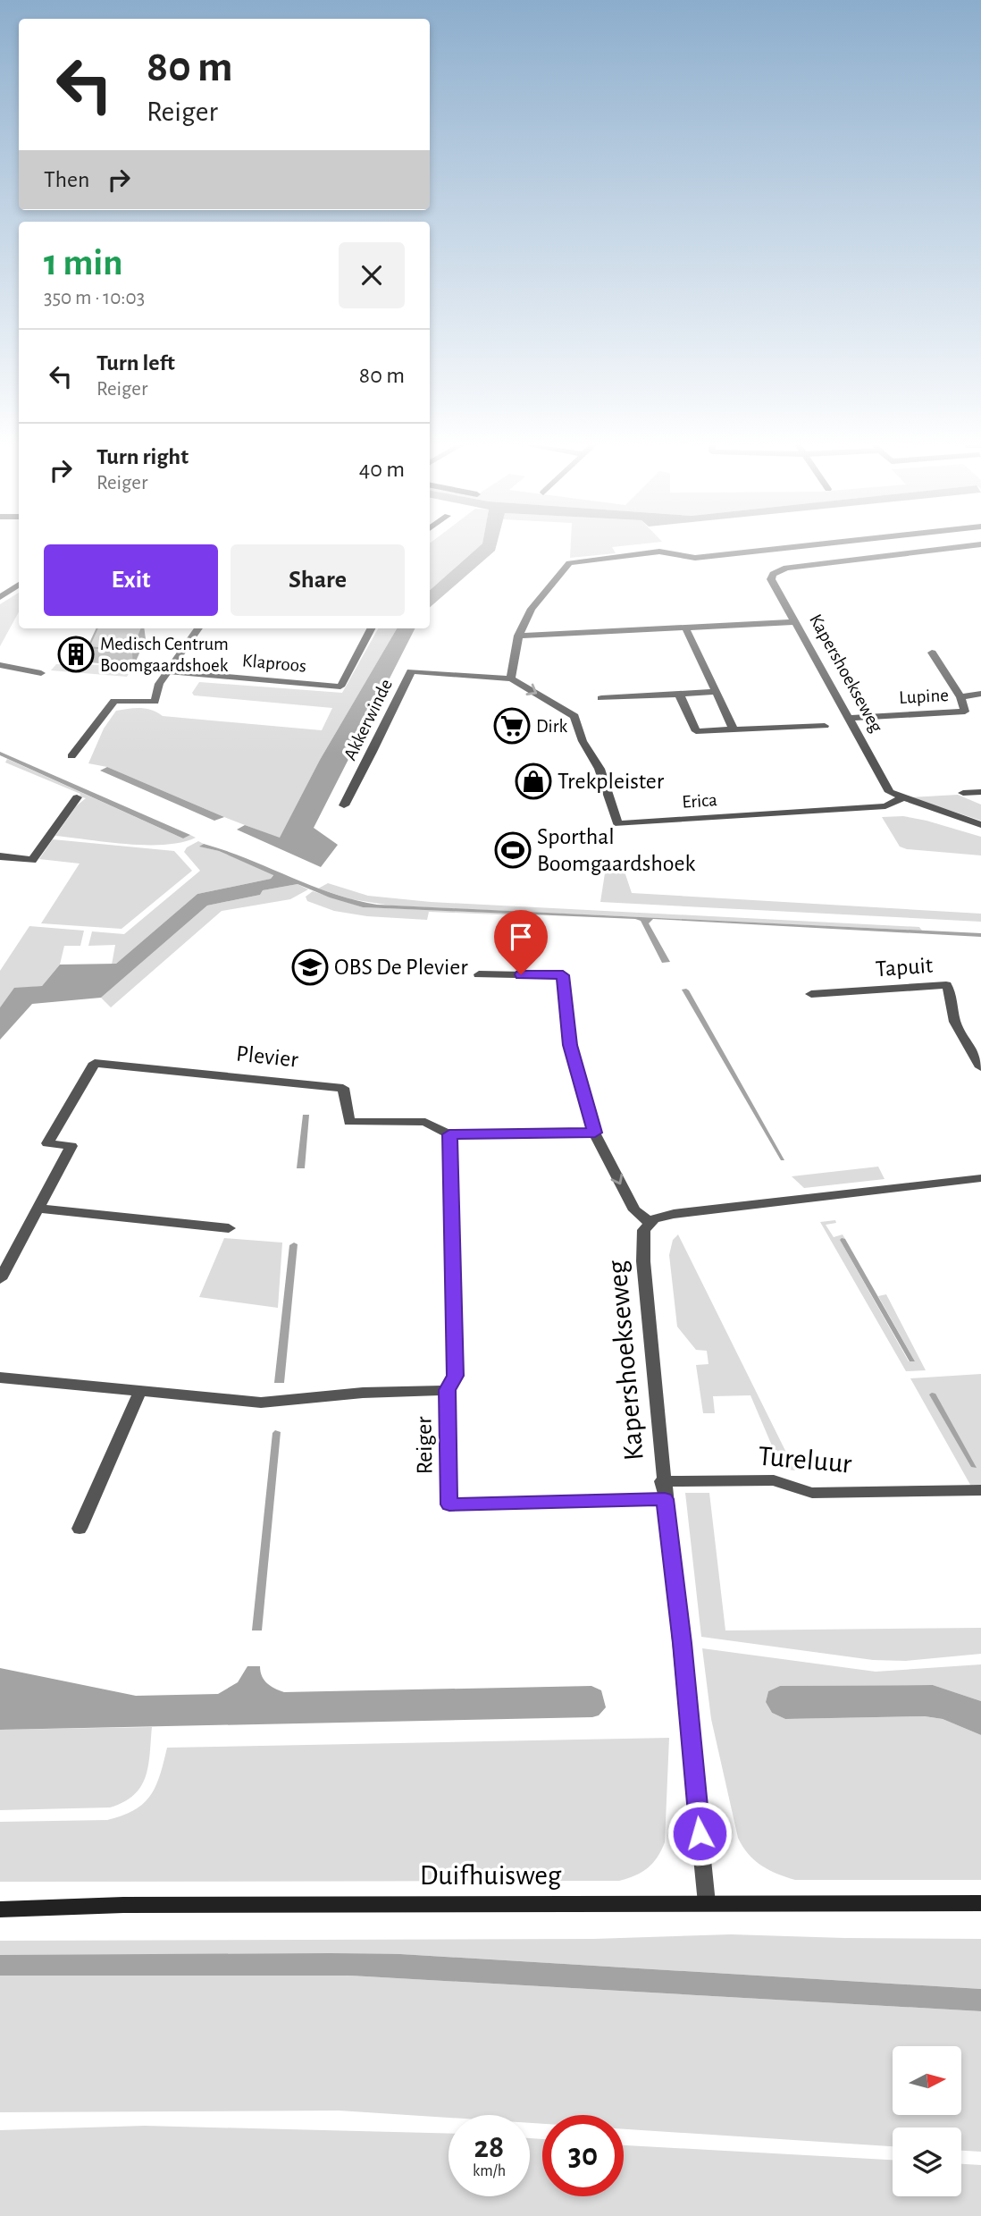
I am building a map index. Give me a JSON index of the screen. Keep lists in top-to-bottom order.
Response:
{
  "streets": {
    "main road": ["Duifhuisweg"],
    "street": [
      "Klaproos",
      "Kapershoekseweg",
      "Lupine",
      "Akkerwinde",
      "Erica",
      "Tapuit",
      "Plevier",
      "Reiger",
      "Tureluur"
    ]
  },
  "crossings": [
    ["Kapershoekseweg", "Lupine"],
    ["Kapershoekseweg", "Erica"],
    ["Kapershoekseweg", "Reiger"],
    ["Kapershoekseweg", "Tureluur"],
    ["Kapershoekseweg", "Duifhuisweg"],
    ["Akkerwinde", "Erica"],
    ["Plevier", "Reiger"],
    ["Reiger", "Tureluur"]
  ],
  "places": {
    "building": ["Medisch Centrum Boomgaardshoek"],
    "supermarket": ["Dirk"],
    "shop": ["Trekpleister"],
    "sports": ["Sporthal Boomgaardshoek"],
    "school or university": ["OBS De Plevier"]
  },
  "north": "right",
  "page": {
    "turn": ["80 m", "Reiger"],
    "then": "Then",
    "heading": ["1 min", "350 m · 10:03"],
    "list": [
      {
        "name": "Turn left",
        "note": "Reiger",
        "value": "80 m"
      },
      {
        "name": "Turn right",
        "note": "Reiger",
        "value": "40 m"
      }
    ],
    "buttons": ["Exit", "Share"],
    "speed": "28 km/h",
    "limit": "30"
  }
}
